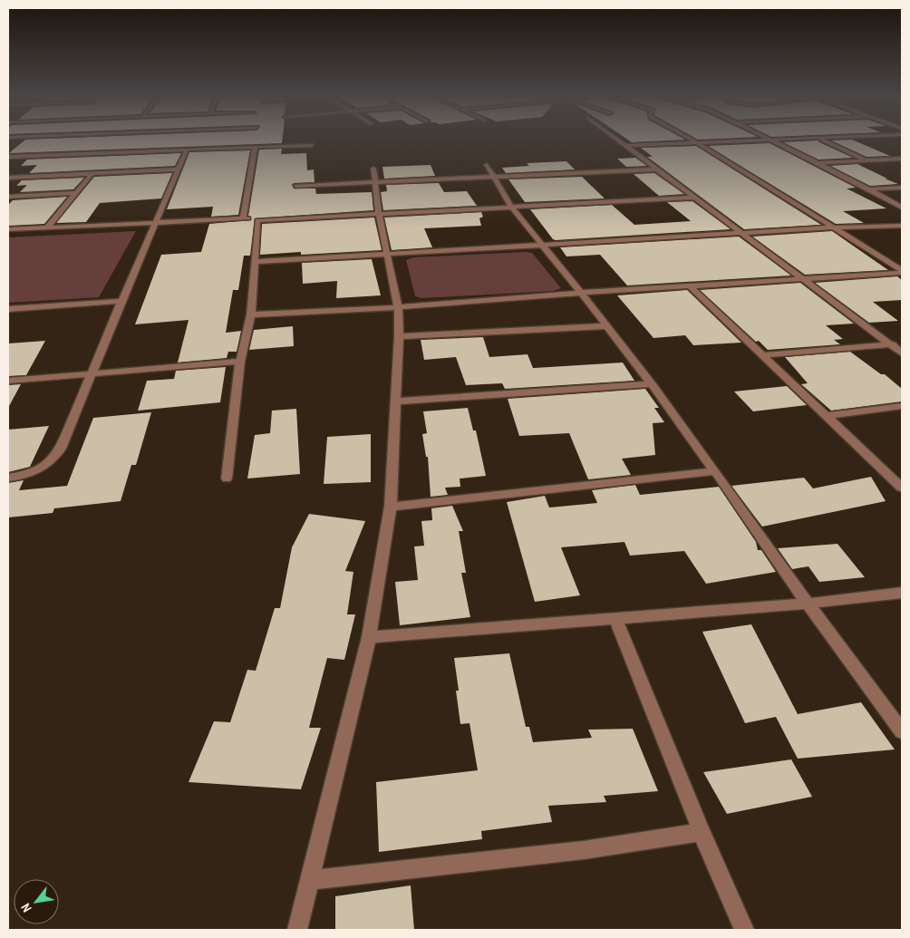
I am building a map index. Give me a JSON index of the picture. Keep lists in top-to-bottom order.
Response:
{
  "north": "bottom left"
}
